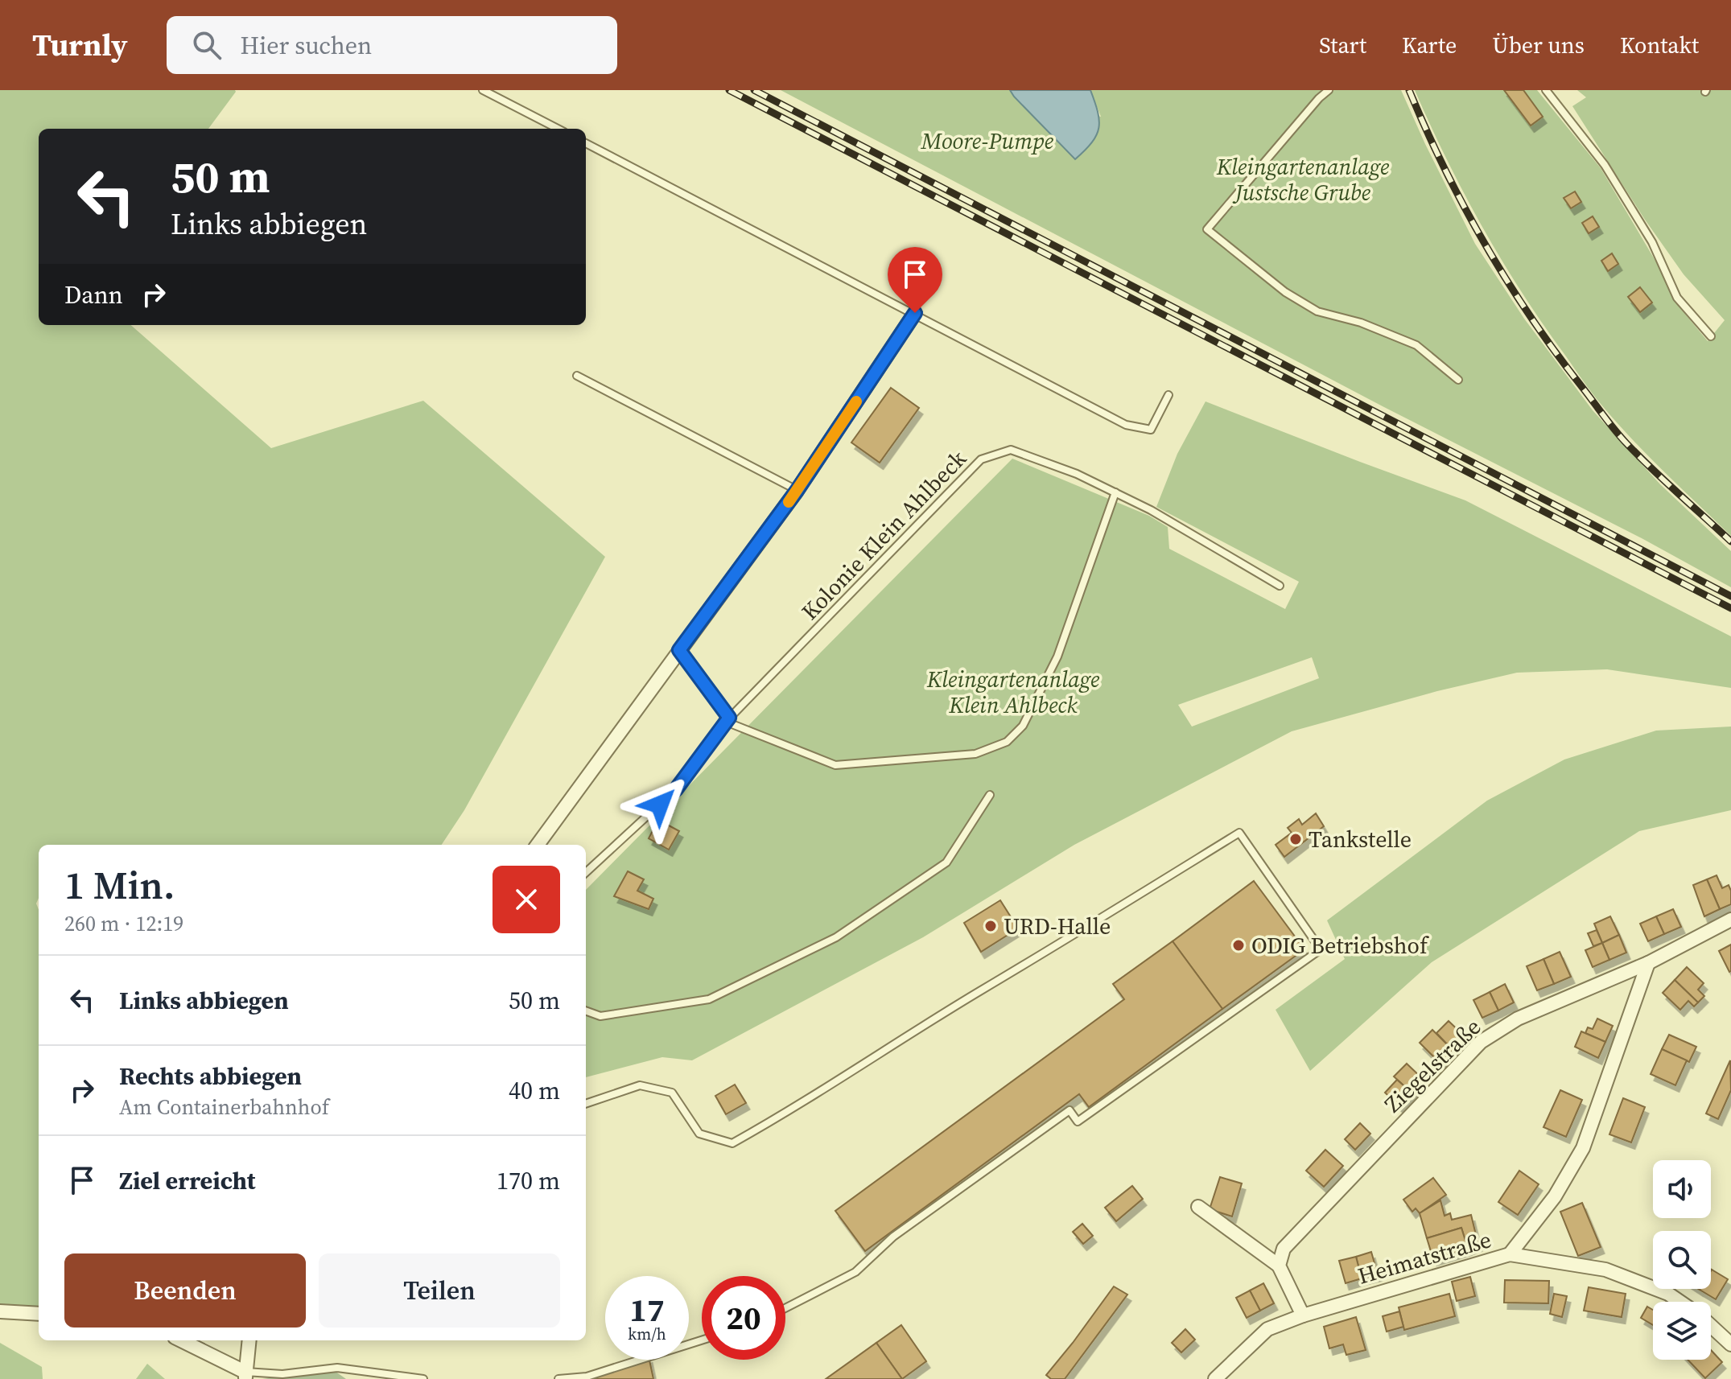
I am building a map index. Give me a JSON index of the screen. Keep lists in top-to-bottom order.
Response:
{
  "streets": {
    "street": ["Ziegelstraße", "Heimatstraße"],
    "lane": ["Kolonie Klein Ahlbeck"]
  },
  "parks": ["Moore-Pumpe", "Kleingartenanlage Justsche Grube", "Kleingartenanlage Klein Ahlbeck"],
  "places": ["Tankstelle", "URD-Halle", "ODIG Betriebshof"],
  "page": {
    "header": "Turnly",
    "search": "Hier suchen",
    "nav": [
      "Start",
      "Karte",
      "Über uns",
      "Kontakt"
    ],
    "turn": ["50 m", "Links abbiegen"],
    "then": "Dann",
    "heading": ["1 Min.", "260 m · 12:19"],
    "list": [
      {
        "name": "Links abbiegen",
        "value": "50 m"
      },
      {
        "name": "Rechts abbiegen",
        "note": "Am Containerbahnhof",
        "value": "40 m"
      },
      {
        "name": "Ziel erreicht",
        "value": "170 m"
      }
    ],
    "buttons": ["Beenden", "Teilen"],
    "speed": "17 km/h",
    "limit": "20"
  }
}
